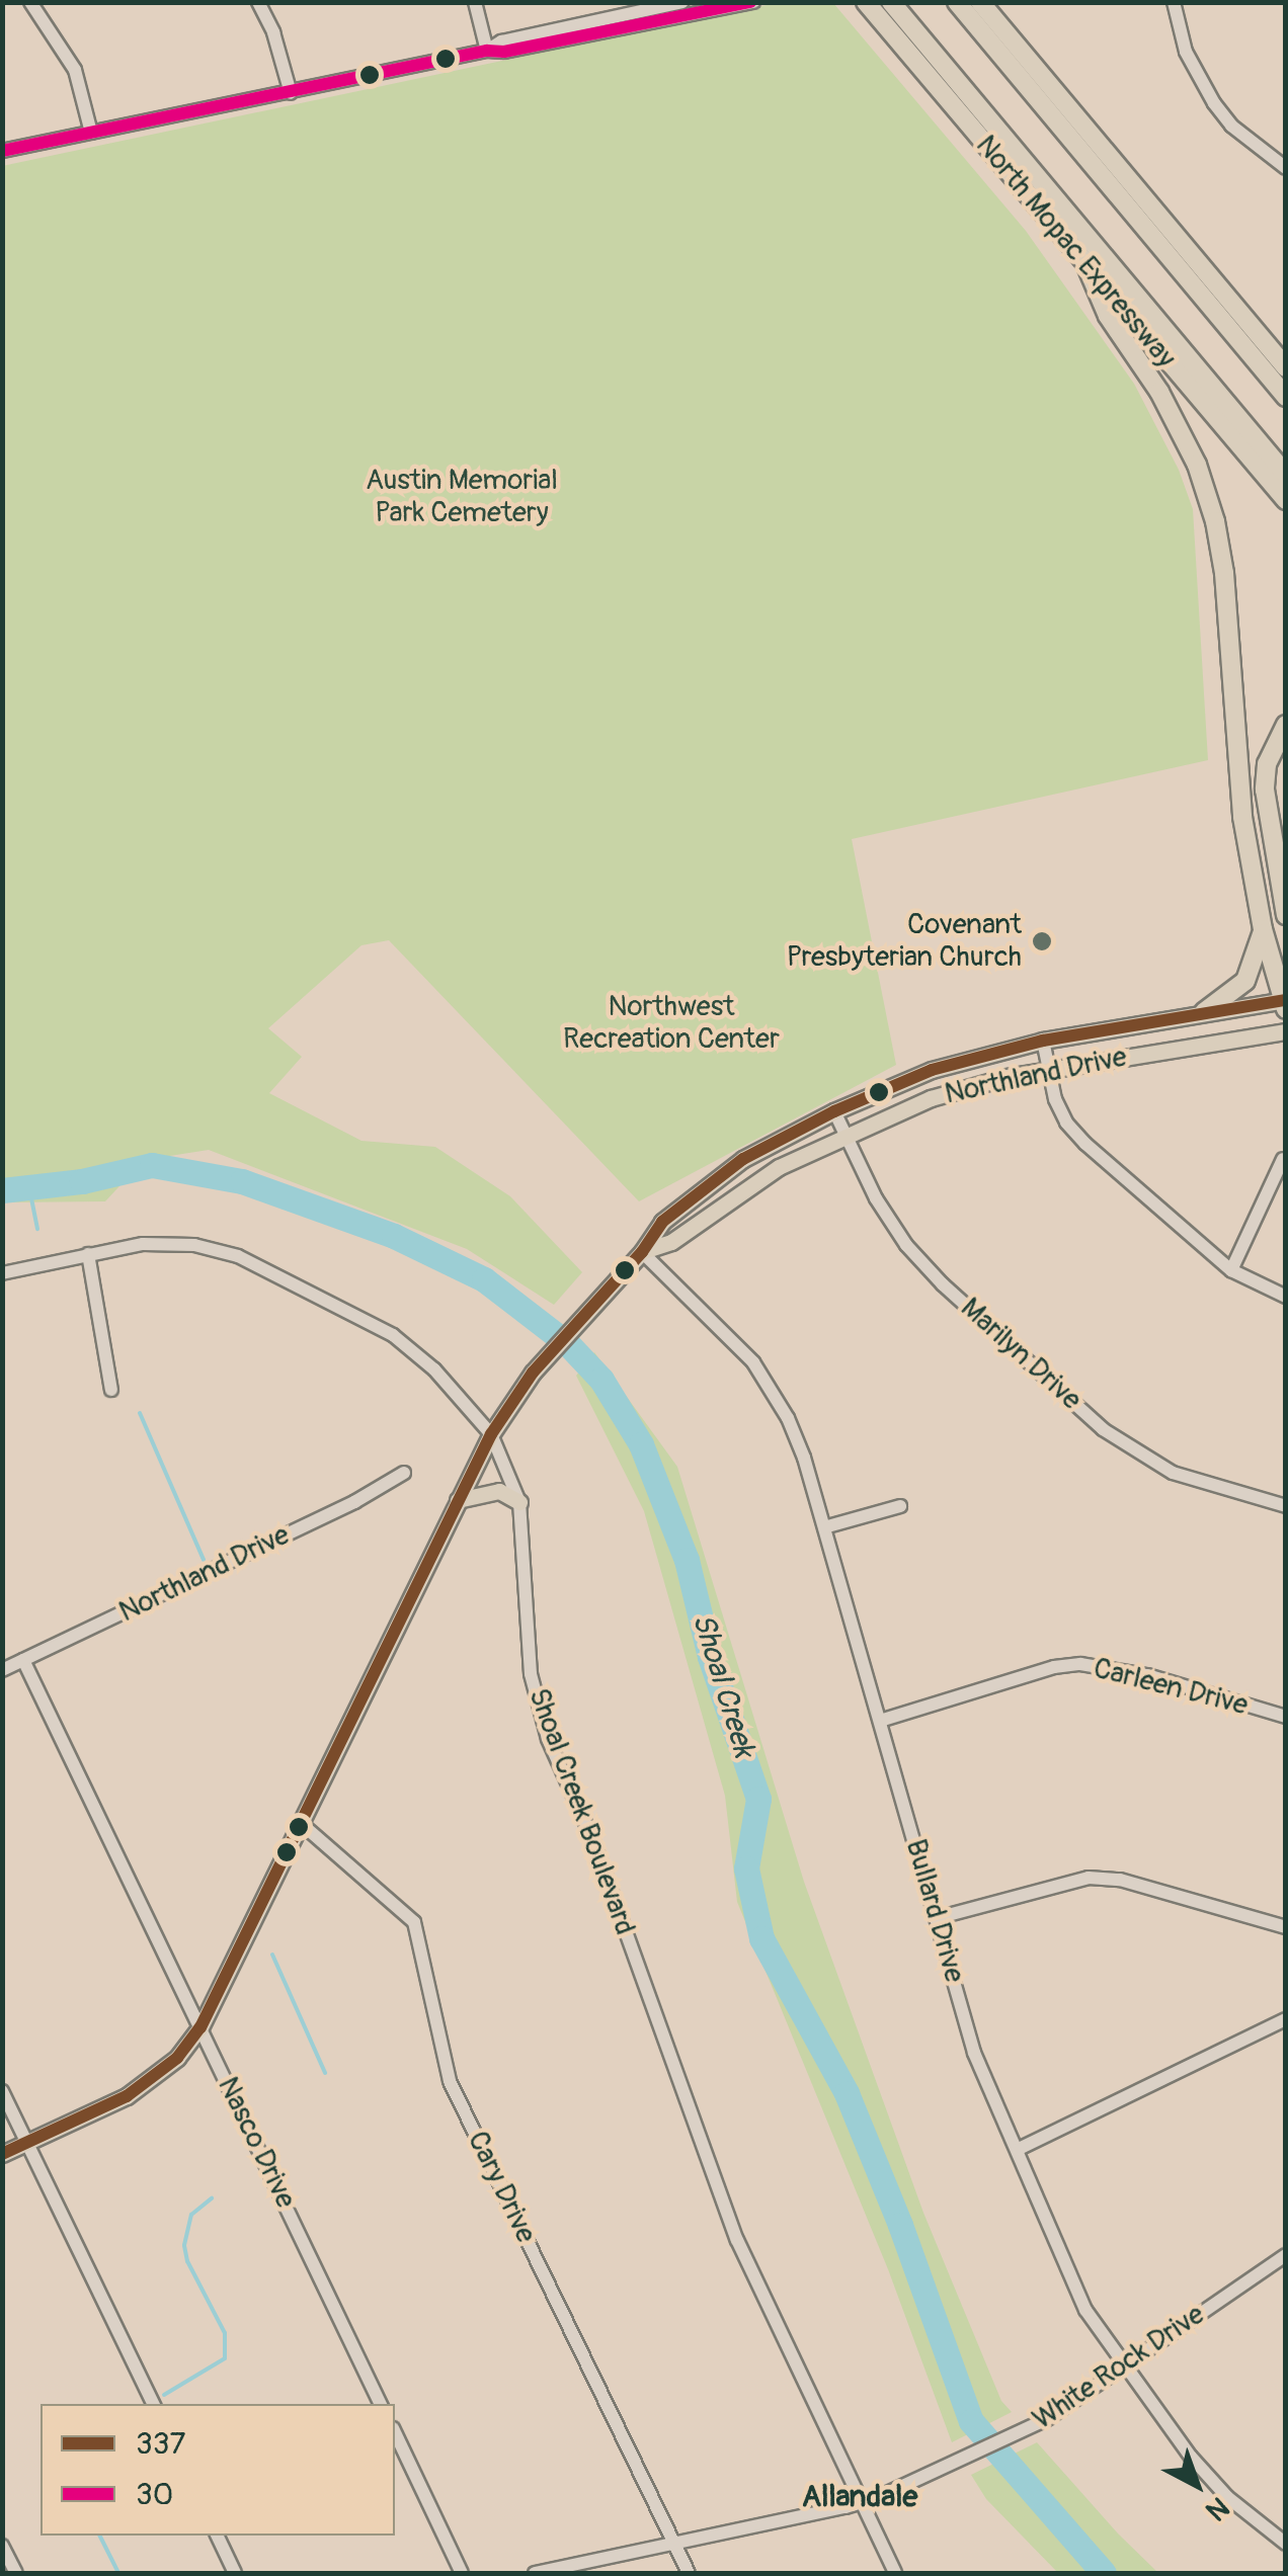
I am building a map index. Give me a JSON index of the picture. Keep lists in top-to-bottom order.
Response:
{
  "streets": {
    "highway": ["North Mopac Expressway"],
    "main road": ["Northland Drive"],
    "street": [
      "Marilyn Drive",
      "Carleen Drive",
      "Shoal Creek Boulevard",
      "Bullard Drive",
      "Nasco Drive",
      "Cary Drive",
      "White Rock Drive"
    ]
  },
  "crossings": [
    ["Northland Drive", "Marilyn Drive"],
    ["Northland Drive", "Shoal Creek Boulevard"],
    ["Northland Drive", "Bullard Drive"],
    ["Northland Drive", "Nasco Drive"],
    ["Northland Drive", "Cary Drive"],
    ["Carleen Drive", "Bullard Drive"],
    ["Shoal Creek Boulevard", "White Rock Drive"],
    ["Bullard Drive", "White Rock Drive"],
    ["Cary Drive", "White Rock Drive"]
  ],
  "districts": ["Allandale"],
  "water": ["Shoal Creek"],
  "parks": ["Austin Memorial Park Cemetery", "Northwest Recreation Center"],
  "places": ["Covenant Presbyterian Church"],
  "lines": ["transit line 30", "transit line 337"],
  "legend": ["337", "30"],
  "north": "bottom right"
}
